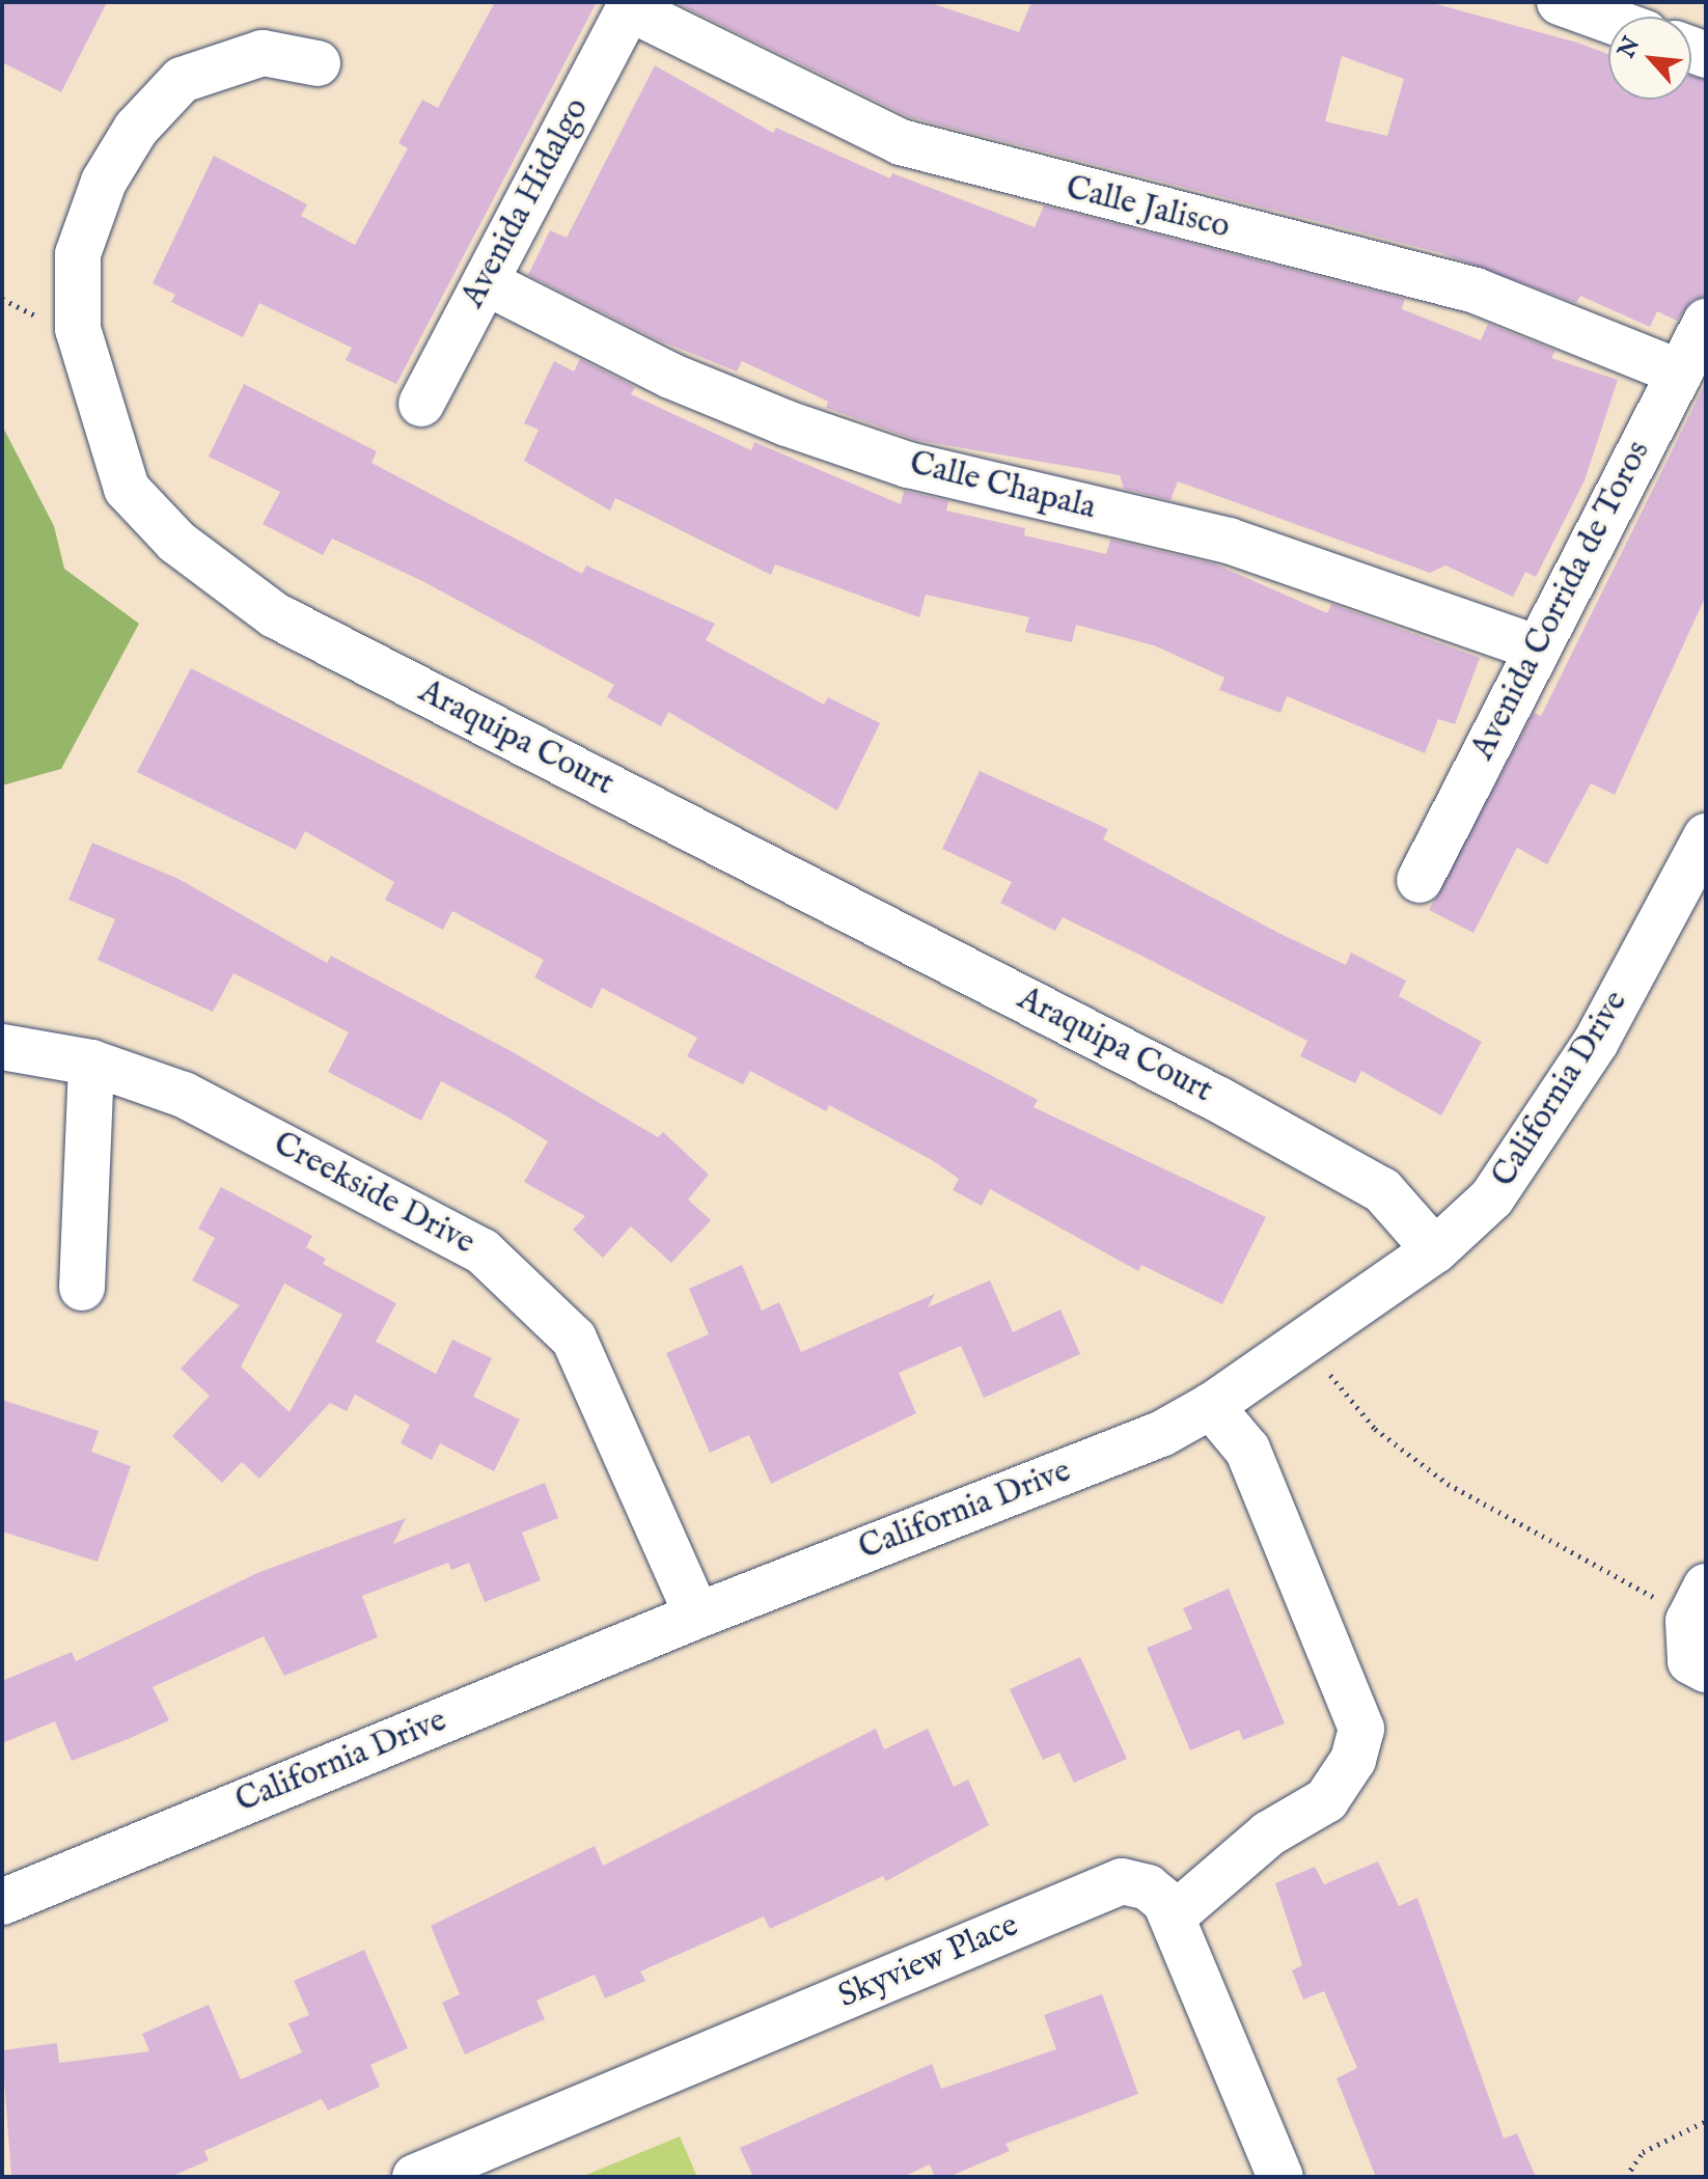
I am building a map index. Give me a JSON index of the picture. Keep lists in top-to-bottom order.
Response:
{
  "streets": {
    "street": [
      "Avenida Hidalgo",
      "Calle Jalisco",
      "Calle Chapala",
      "Avenida Corrida de Toros",
      "Araquipa Court",
      "California Drive",
      "Creekside Drive",
      "Skyview Place"
    ]
  },
  "crossings": [
    ["Avenida Hidalgo", "Calle Jalisco"],
    ["Avenida Hidalgo", "Calle Chapala"],
    ["Calle Jalisco", "Avenida Corrida de Toros"],
    ["Calle Chapala", "Avenida Corrida de Toros"],
    ["Araquipa Court", "California Drive"],
    ["California Drive", "Creekside Drive"]
  ],
  "north": "top left"
}
